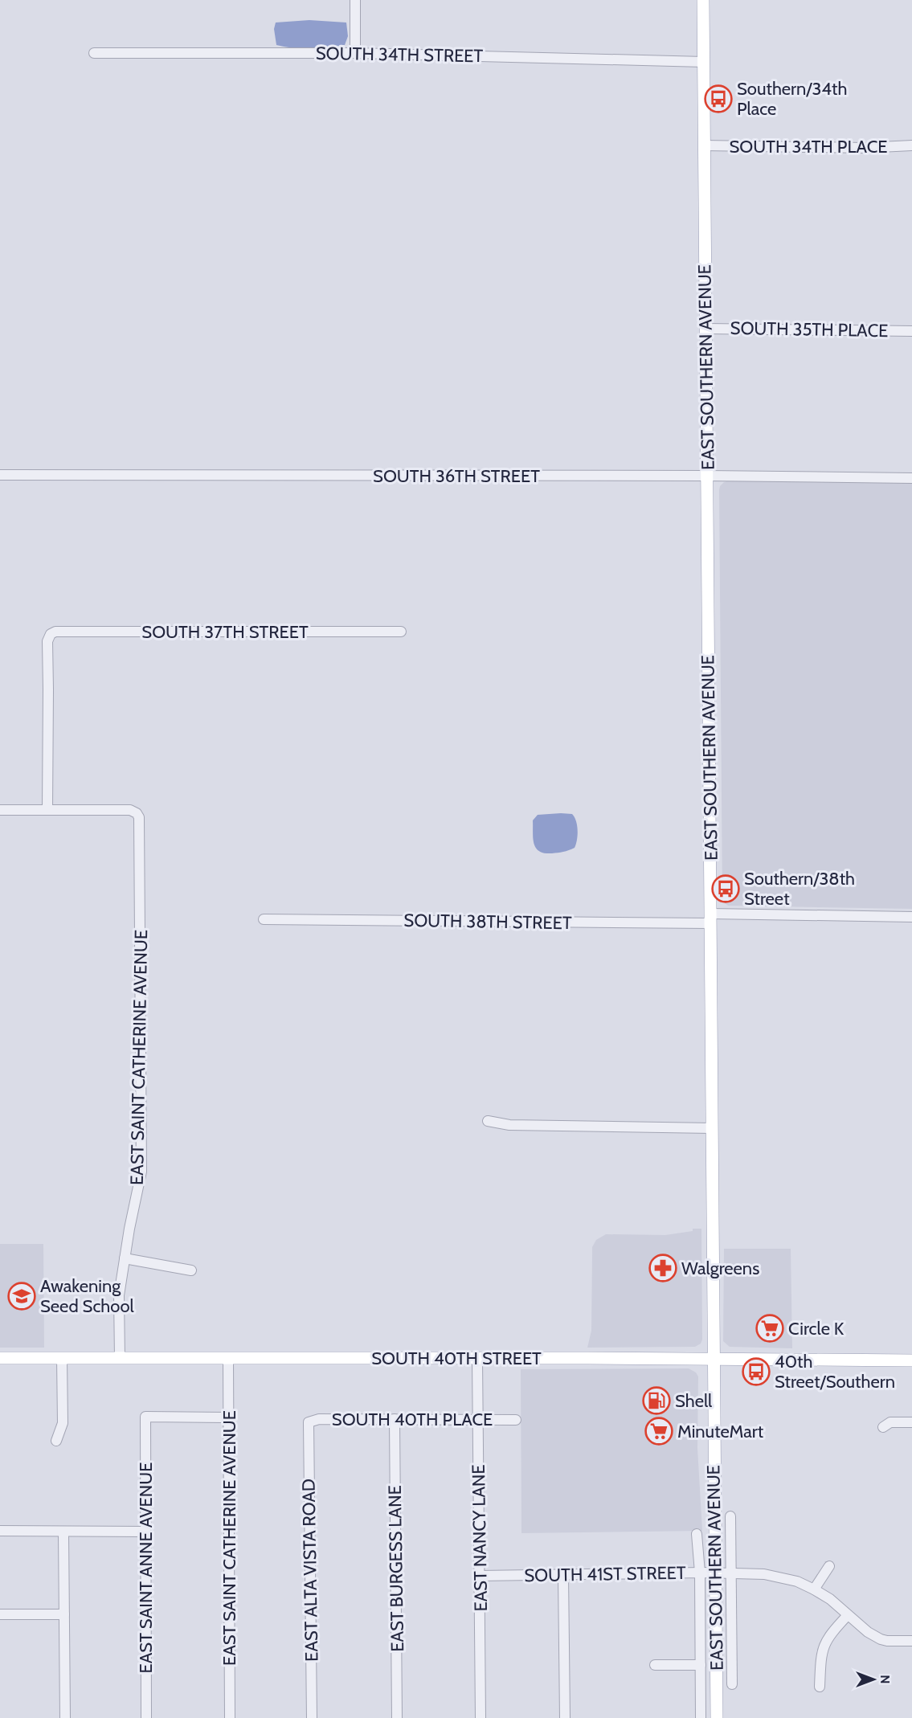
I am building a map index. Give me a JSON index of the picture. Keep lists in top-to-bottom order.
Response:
{
  "streets": {
    "main road": ["EAST SOUTHERN AVENUE", "SOUTH 40TH STREET"],
    "street": [
      "SOUTH 34TH STREET",
      "SOUTH 34TH PLACE",
      "SOUTH 35TH PLACE",
      "SOUTH 36TH STREET",
      "SOUTH 37TH STREET",
      "SOUTH 38TH STREET",
      "EAST SAINT CATHERINE AVENUE",
      "SOUTH 40TH PLACE",
      "EAST NANCY LANE",
      "EAST SAINT ANNE AVENUE",
      "EAST BURGESS LANE",
      "EAST ALTA VISTA ROAD",
      "SOUTH 41ST STREET"
    ]
  },
  "crossings": [
    ["SOUTH 34TH STREET", "EAST SOUTHERN AVENUE"],
    ["SOUTH 34TH PLACE", "EAST SOUTHERN AVENUE"],
    ["SOUTH 35TH PLACE", "EAST SOUTHERN AVENUE"],
    ["EAST SOUTHERN AVENUE", "SOUTH 36TH STREET"],
    ["EAST SOUTHERN AVENUE", "SOUTH 38TH STREET"],
    ["EAST SOUTHERN AVENUE", "SOUTH 40TH STREET"],
    ["EAST SOUTHERN AVENUE", "SOUTH 41ST STREET"],
    ["SOUTH 37TH STREET", "EAST SAINT CATHERINE AVENUE"],
    ["EAST SAINT CATHERINE AVENUE", "SOUTH 40TH STREET"],
    ["EAST SAINT CATHERINE AVENUE", "EAST SAINT ANNE AVENUE"],
    ["SOUTH 40TH STREET", "EAST NANCY LANE"],
    ["SOUTH 40TH PLACE", "EAST NANCY LANE"],
    ["SOUTH 40TH PLACE", "EAST BURGESS LANE"],
    ["SOUTH 40TH PLACE", "EAST ALTA VISTA ROAD"],
    ["EAST NANCY LANE", "SOUTH 41ST STREET"]
  ],
  "places": {
    "bus stop": ["Southern/34th Place", "Southern/38th Street", "40th Street/Southern"],
    "pharmacy": ["Walgreens"],
    "school or university": ["Awakening Seed School"],
    "supermarket": ["Circle K", "MinuteMart"],
    "fuel station": ["Shell"]
  },
  "north": "right"
}
